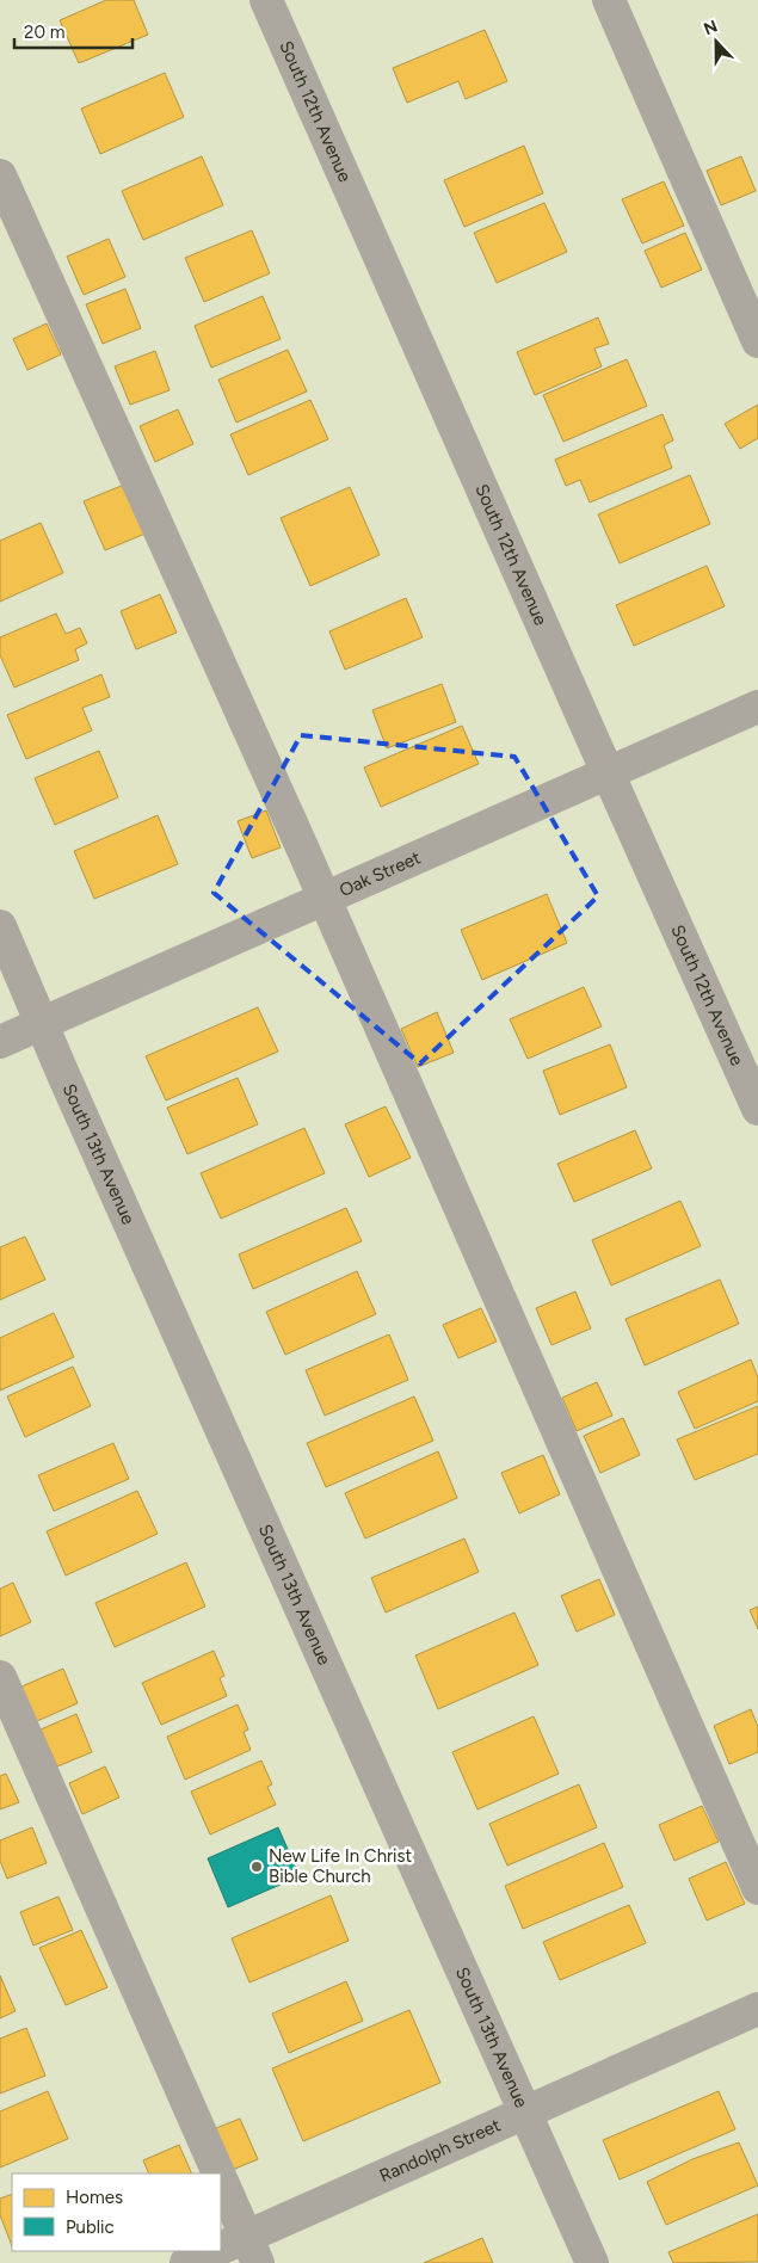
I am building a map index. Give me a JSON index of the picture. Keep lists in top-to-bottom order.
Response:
{
  "streets": {
    "street": [
      "South 12th Avenue",
      "Oak Street",
      "South 13th Avenue",
      "Randolph Street"
    ]
  },
  "crossings": [
    ["South 12th Avenue", "Oak Street"],
    ["Oak Street", "South 13th Avenue"],
    ["South 13th Avenue", "Randolph Street"]
  ],
  "places": ["New Life In Christ Bible Church"],
  "legend": ["Homes", "Public"],
  "scale_bar": "20 m",
  "north": "top"
}
